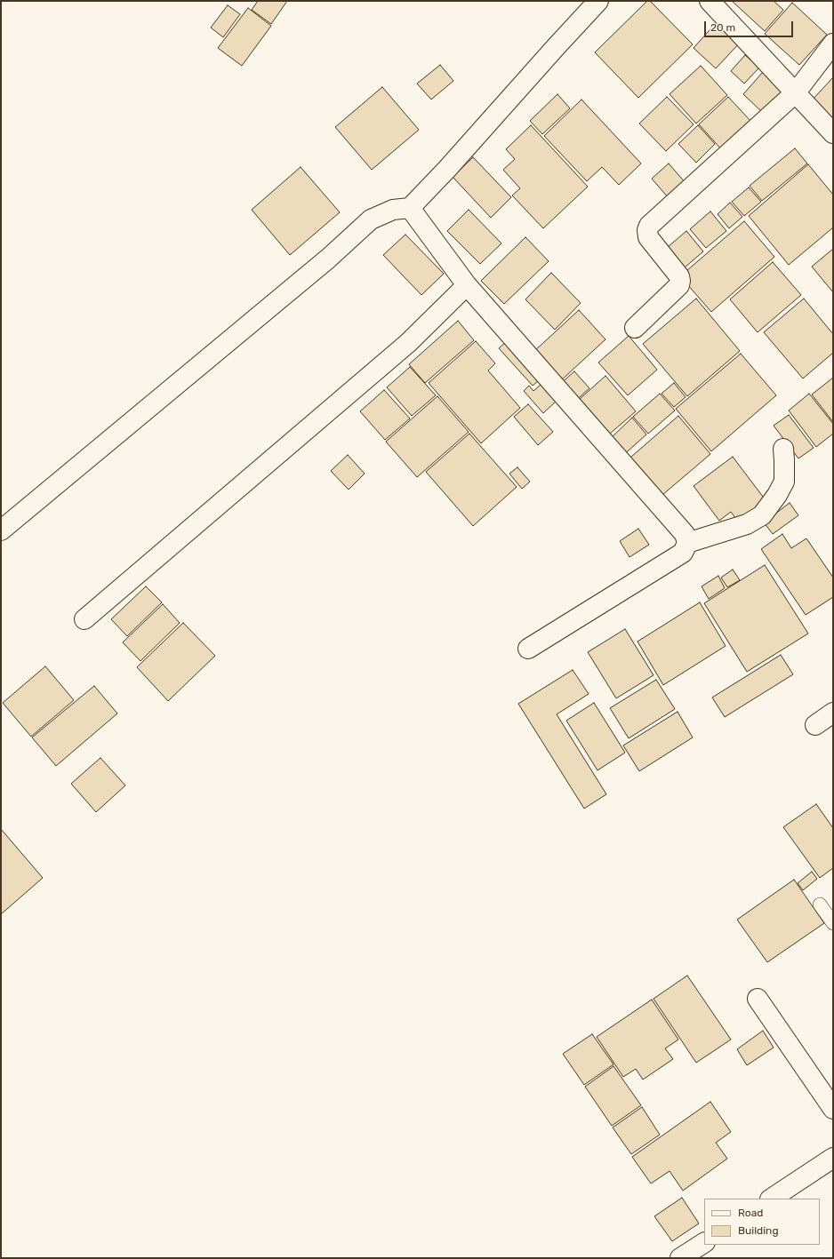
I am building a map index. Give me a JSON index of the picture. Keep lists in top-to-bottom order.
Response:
{
  "legend": ["Road", "Building"],
  "scale_bar": "20 m"
}
